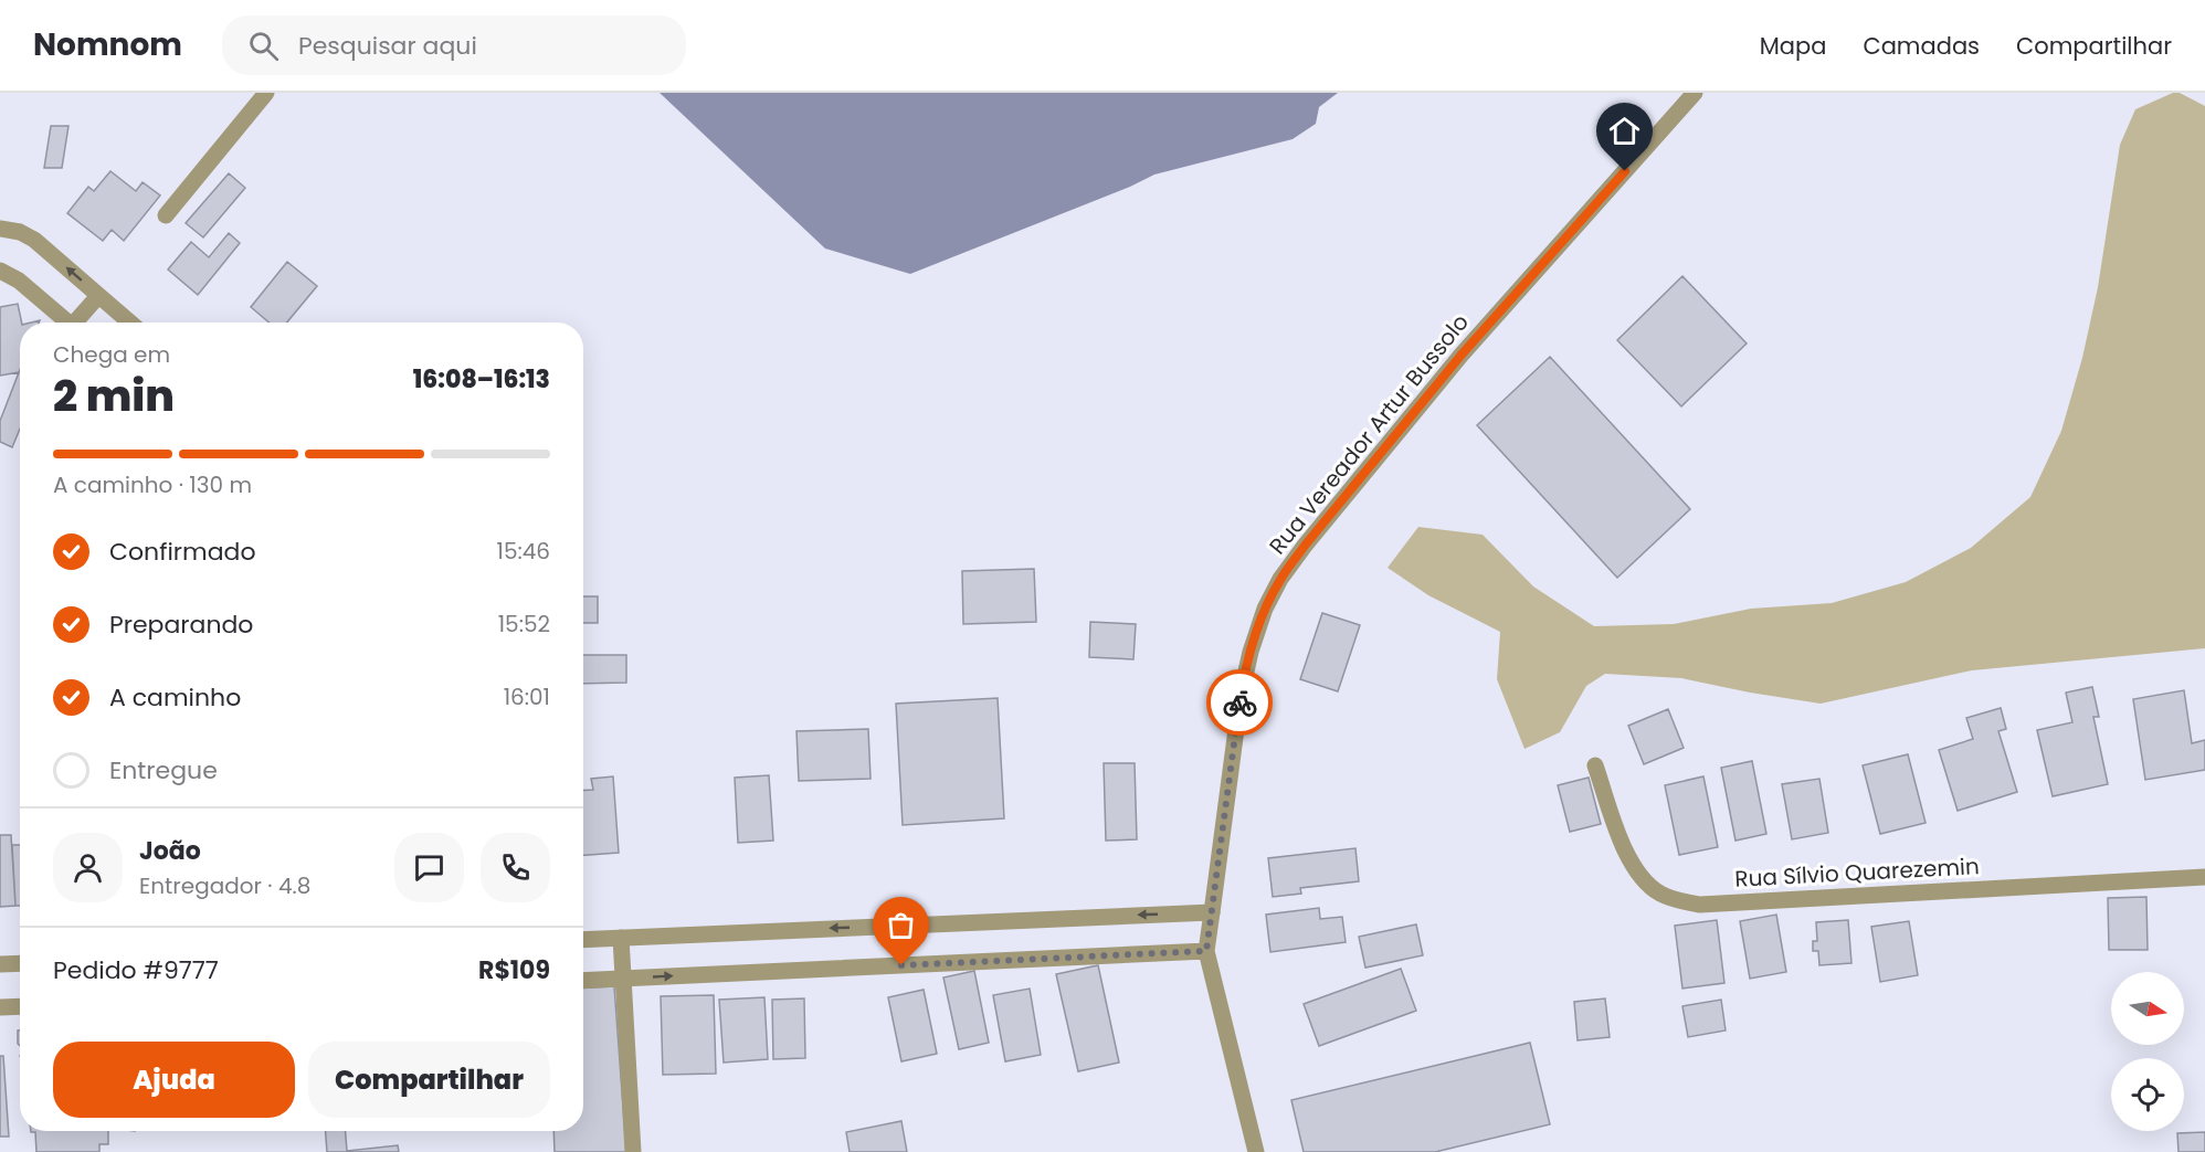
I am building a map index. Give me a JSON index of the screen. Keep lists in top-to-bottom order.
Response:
{
  "streets": {
    "street": ["Rua Vereador Artur Bussolo", "Rua Sílvio Quarezemin"]
  },
  "north": "right",
  "page": {
    "header": "Nomnom",
    "search": "Pesquisar aqui",
    "nav": ["Mapa", "Camadas", "Compartilhar"],
    "heading": ["2 min", "Chega em", "16:08–16:13"],
    "panel": [
      "João",
      "Entregador · 4.8",
      "Pedido #9777",
      "R$109"
    ],
    "bar": "A caminho · 130 m",
    "list": [
      ["Confirmado", "15:46"],
      ["Preparando", "15:52"],
      ["A caminho", "16:01"],
      "Entregue"
    ],
    "buttons": ["Ajuda", "Compartilhar"]
  }
}
